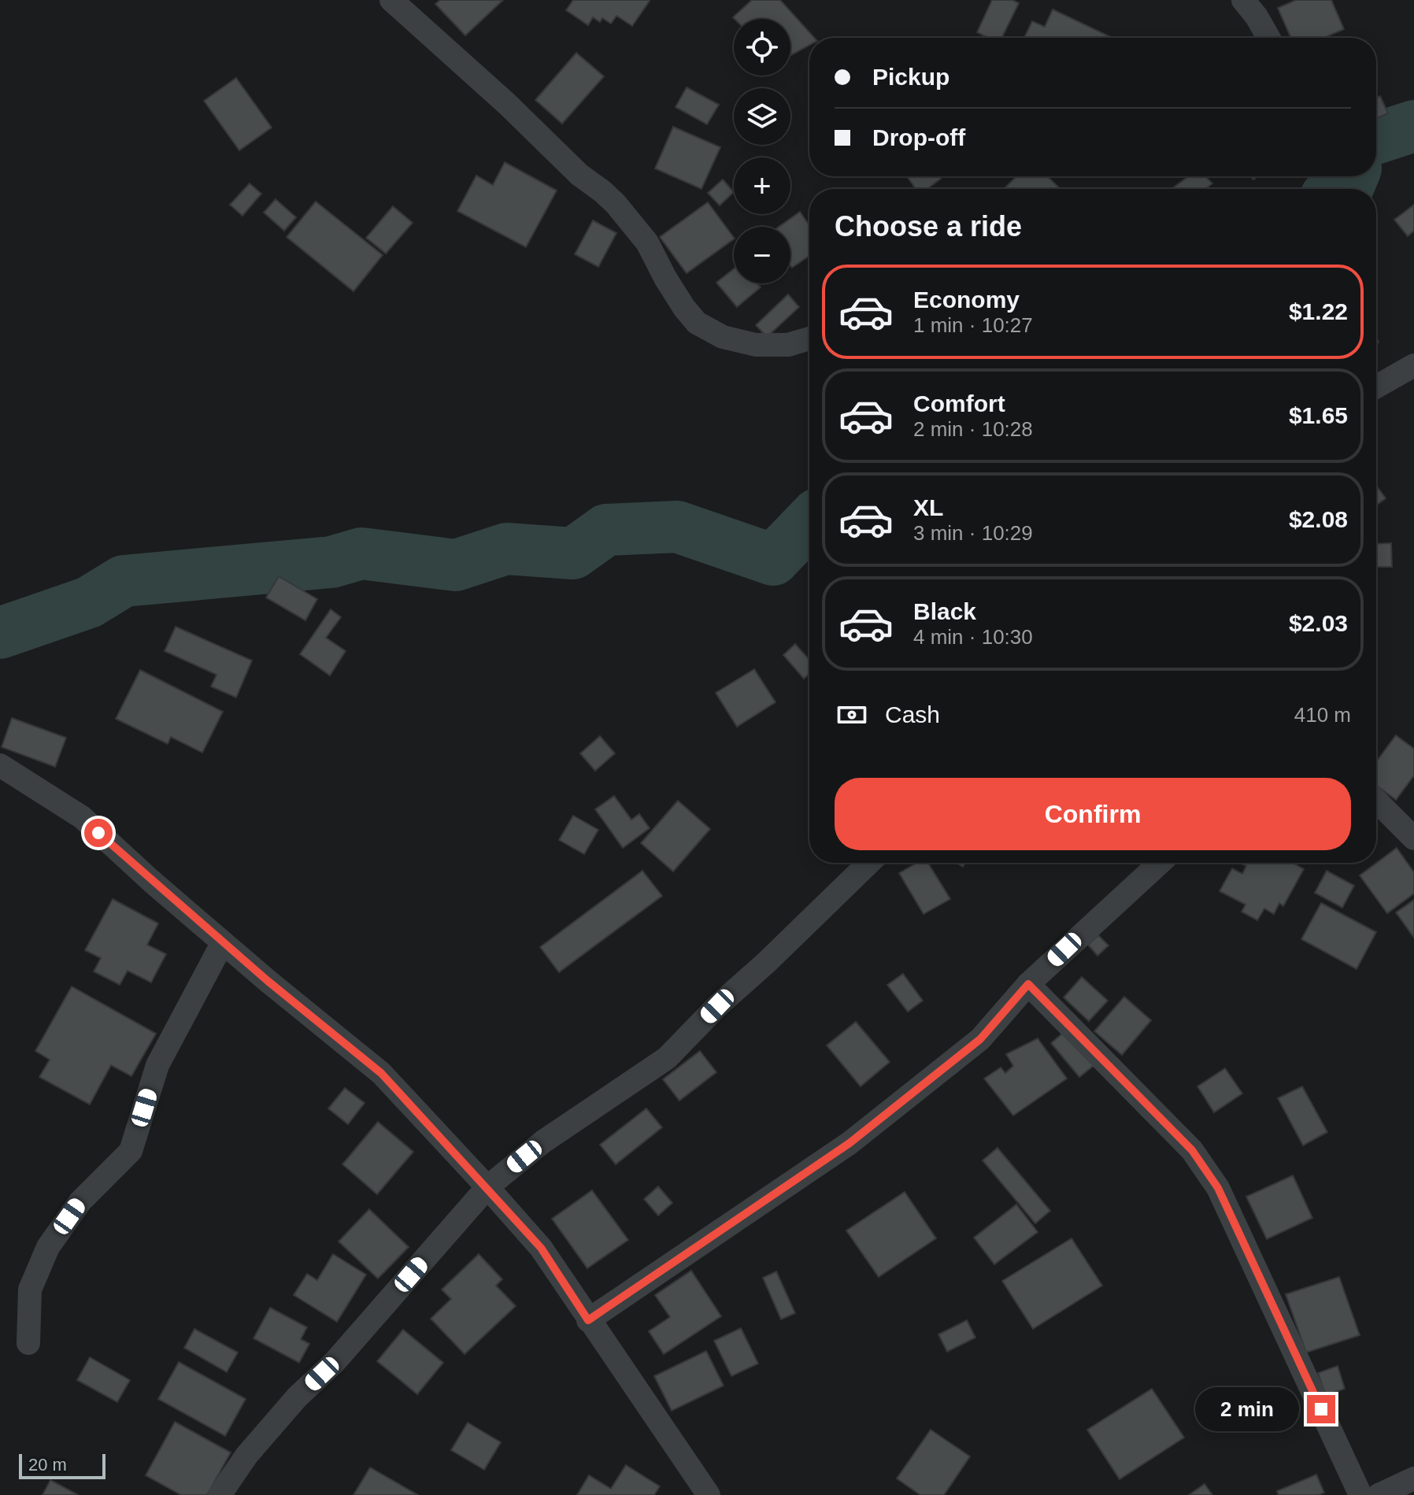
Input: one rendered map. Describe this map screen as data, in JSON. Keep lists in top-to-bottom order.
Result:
{
  "scale_bar": "20 m",
  "page": {
    "map_buttons": ["+", "−"],
    "banner": ["Pickup", "Drop-off"],
    "heading": "Choose a ride",
    "list": [
      {
        "name": "Economy",
        "note": "1 min · 10:27",
        "value": "$1.22"
      },
      {
        "name": "Comfort",
        "note": "2 min · 10:28",
        "value": "$1.65"
      },
      {
        "name": "XL",
        "note": "3 min · 10:29",
        "value": "$2.08"
      },
      {
        "name": "Black",
        "note": "4 min · 10:30",
        "value": "$2.03"
      }
    ],
    "pay": ["Cash", "410 m"],
    "buttons": "Confirm",
    "bubble": "2 min",
    "scale": "20 m"
  }
}
